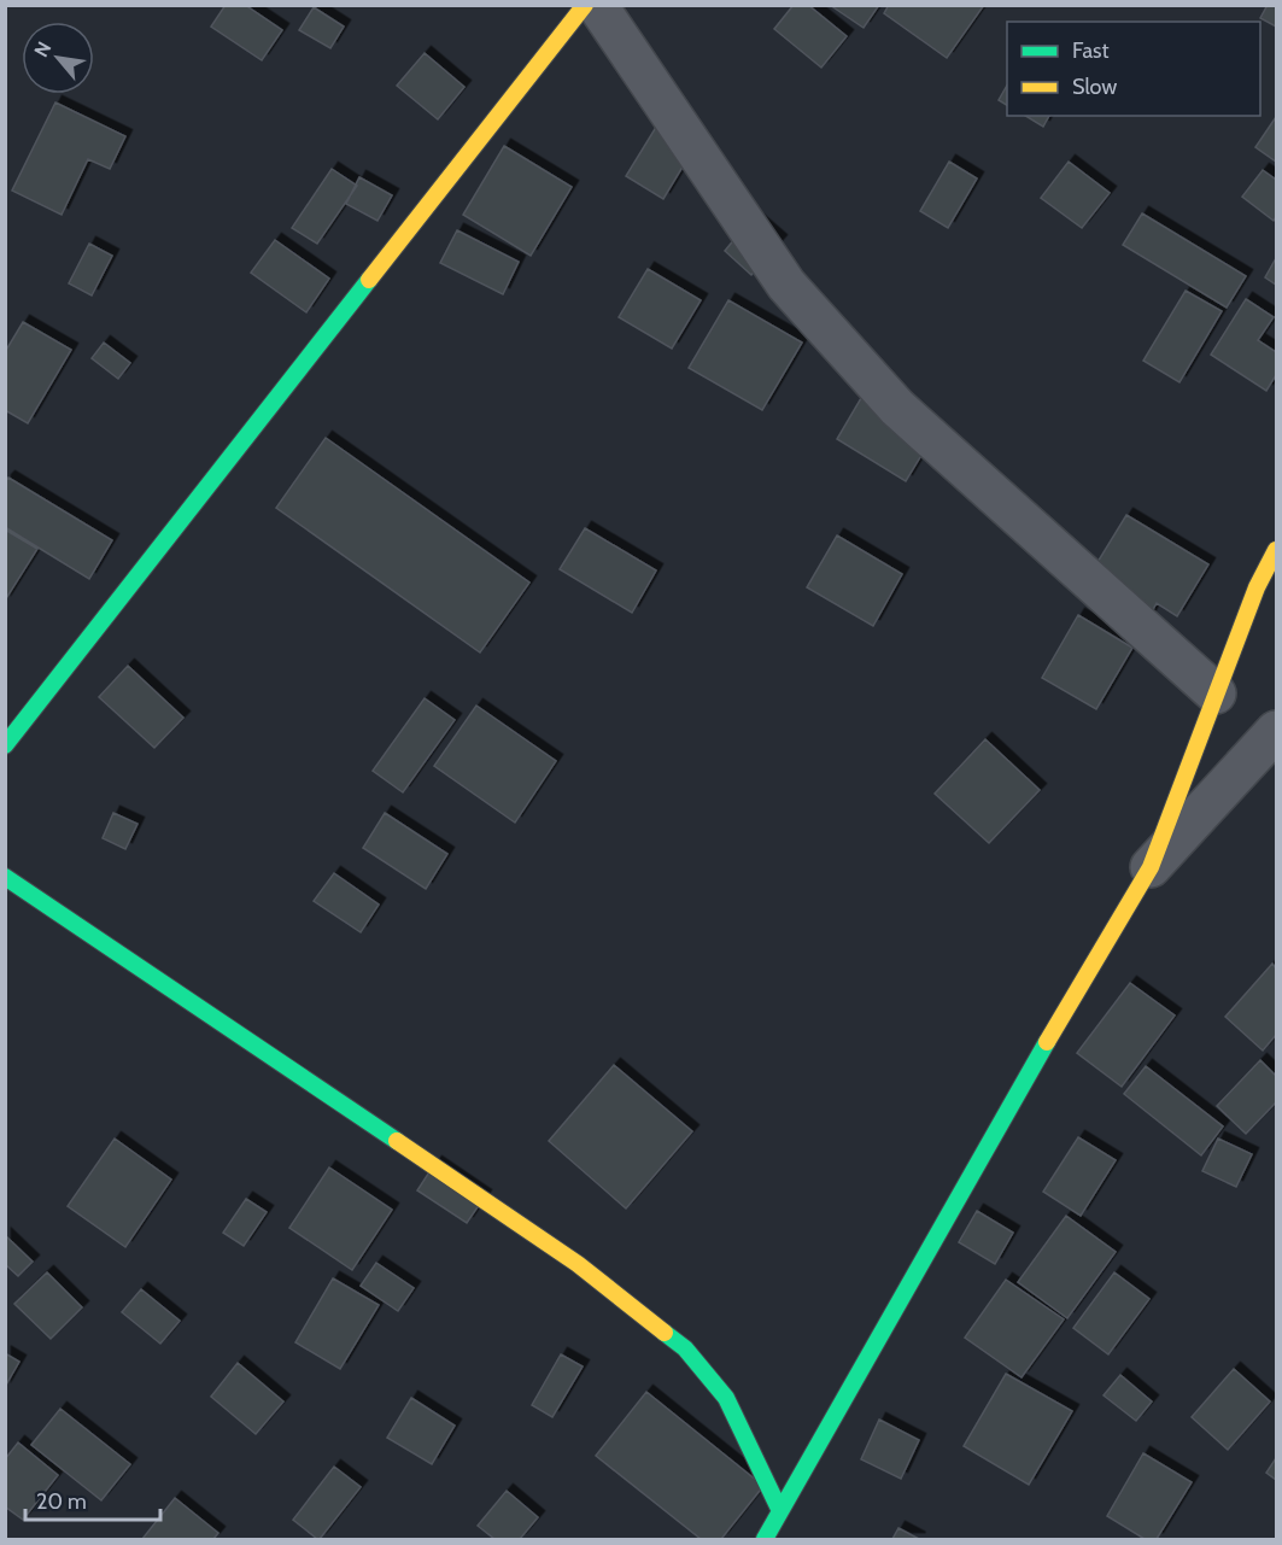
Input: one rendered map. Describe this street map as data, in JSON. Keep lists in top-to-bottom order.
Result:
{
  "legend": ["Fast", "Slow"],
  "scale_bar": "20 m",
  "north": "top left"
}
